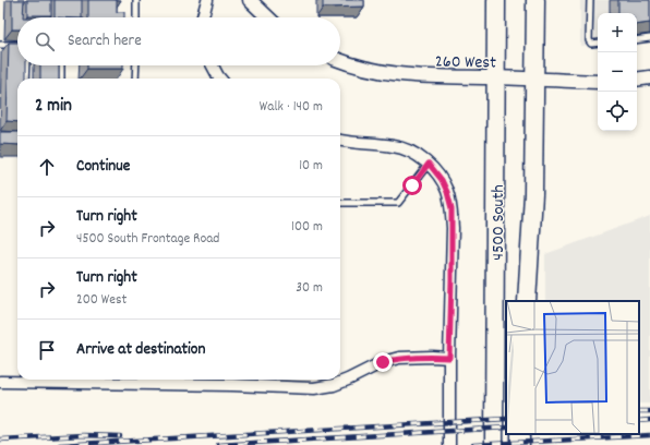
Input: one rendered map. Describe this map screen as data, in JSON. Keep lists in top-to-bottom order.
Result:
{
  "streets": {
    "main road": ["4500 South"],
    "street": ["260 West"]
  },
  "crossings": [
    ["260 West", "4500 South"]
  ],
  "page": {
    "map_buttons": ["+", "−"],
    "search": "Search here",
    "heading": ["2 min", "Walk · 140 m"],
    "list": [
      ["Continue", "10 m"],
      ["Turn right", "4500 South Frontage Road", "100 m"],
      ["Turn right", "200 West", "30 m"],
      "Arrive at destination"
    ]
  }
}
